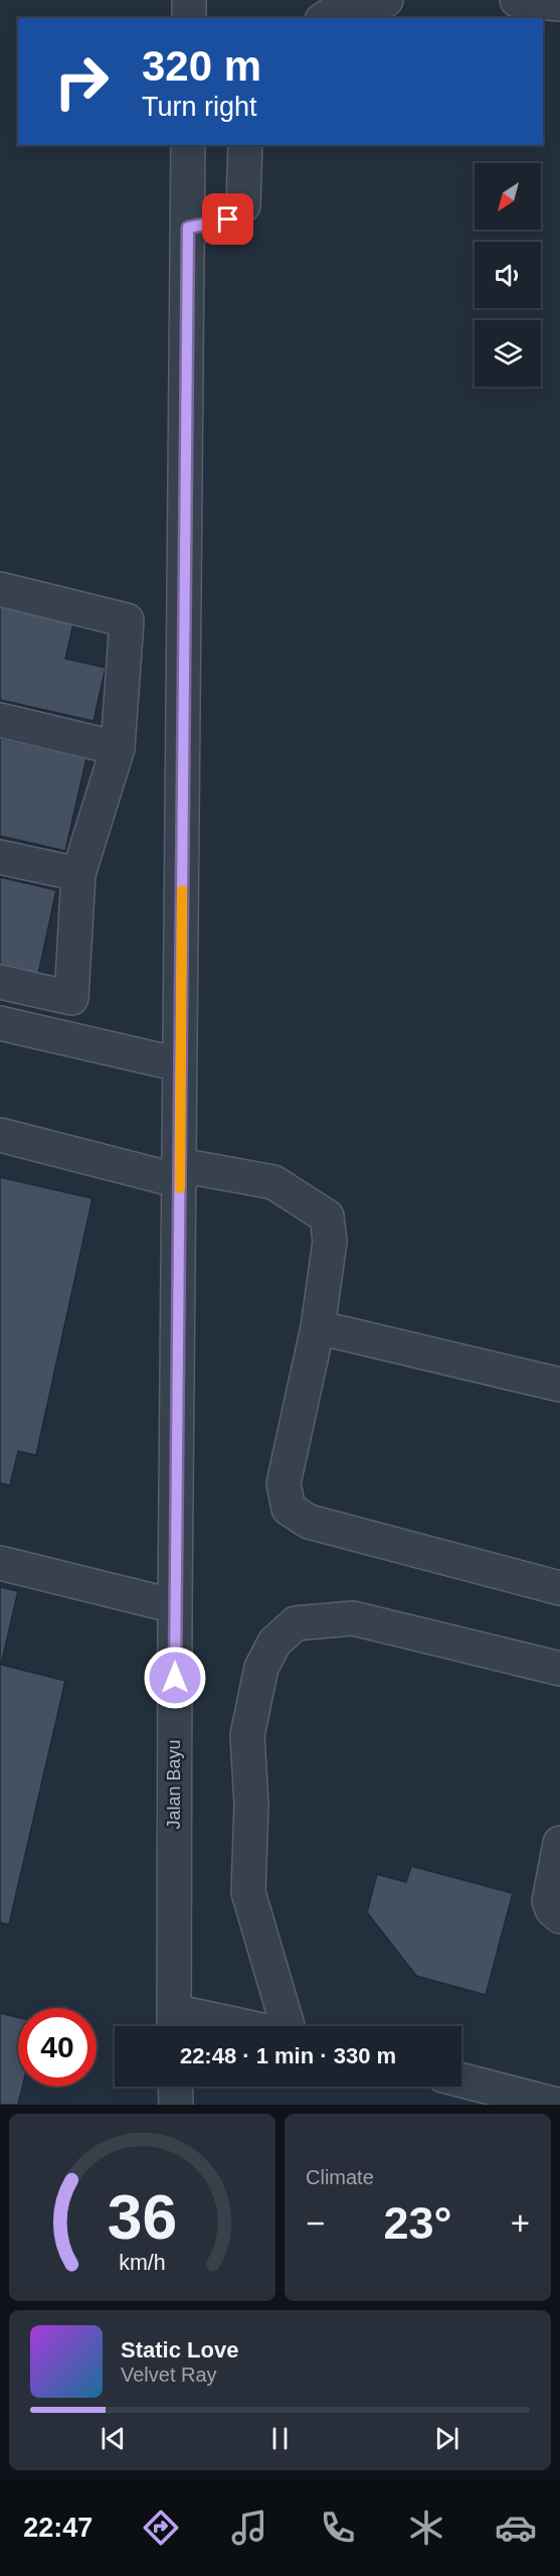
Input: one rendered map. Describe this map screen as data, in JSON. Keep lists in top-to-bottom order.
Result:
{
  "streets": {
    "street": ["Jalan Bayu"]
  },
  "north": "bottom left",
  "page": {
    "turn": ["320 m", "Turn right"],
    "limit": "40",
    "trip": "22:48 · 1 min · 330 m",
    "tile": "Climate",
    "heat": ["−", "23°", "+"],
    "song": ["Static Love", "Velvet Ray"],
    "tabs": "22:47",
    "gauge": ["36", "km/h"]
  }
}
